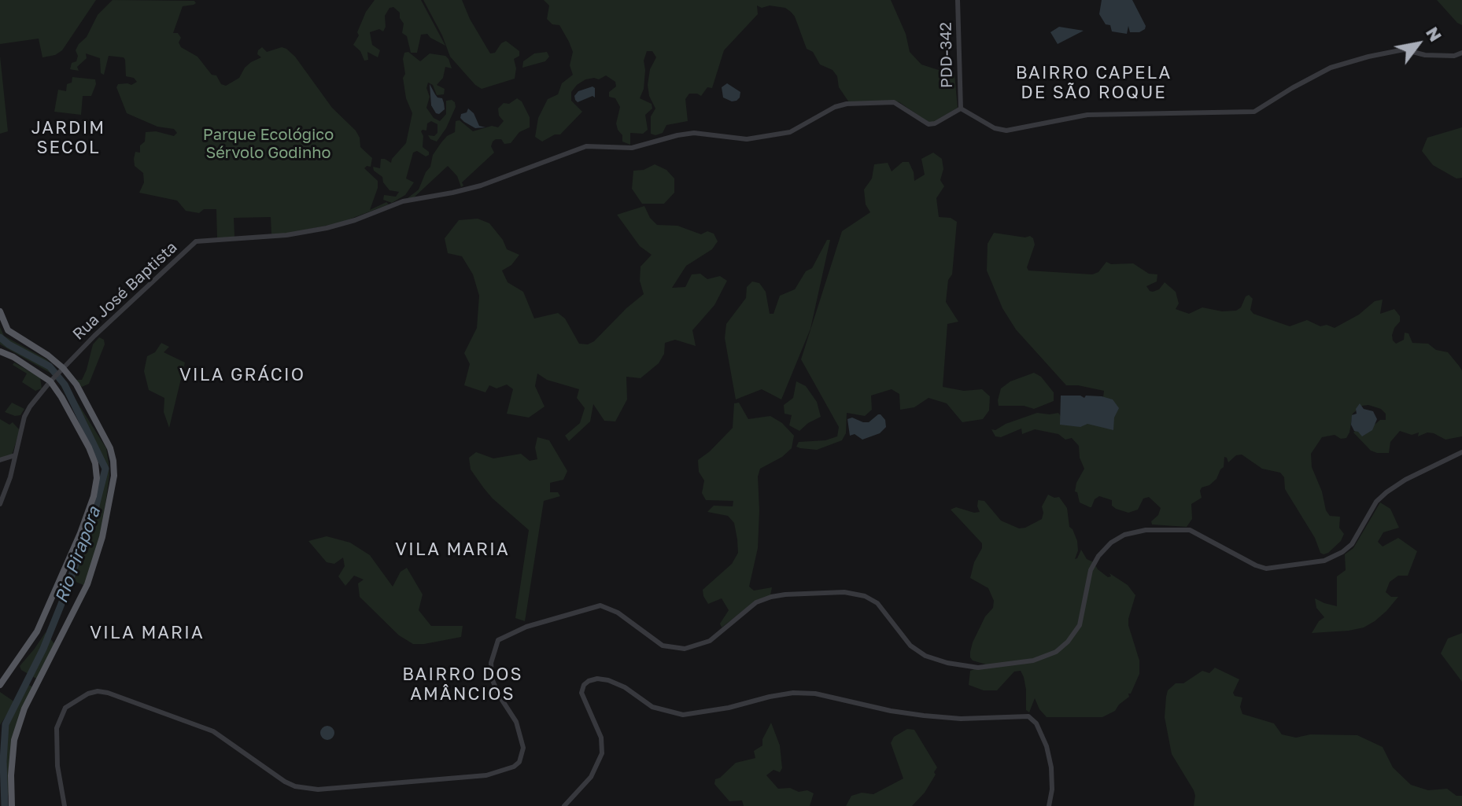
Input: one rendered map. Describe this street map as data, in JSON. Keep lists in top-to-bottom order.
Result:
{
  "streets": {
    "street": ["PDD-342", "Rua José Baptista"]
  },
  "crossings": [
    ["PDD-342", "Rua José Baptista"]
  ],
  "districts": [
    "BAIRRO CAPELA DE SÃO ROQUE",
    "JARDIM SECOL",
    "VILA GRÁCIO",
    "VILA MARIA",
    "VILA MARIA",
    "BAIRRO DOS AMÂNCIOS"
  ],
  "water": ["Rio Pirapora"],
  "parks": ["Parque Ecológico Sérvolo Godinho"],
  "north": "top right"
}
